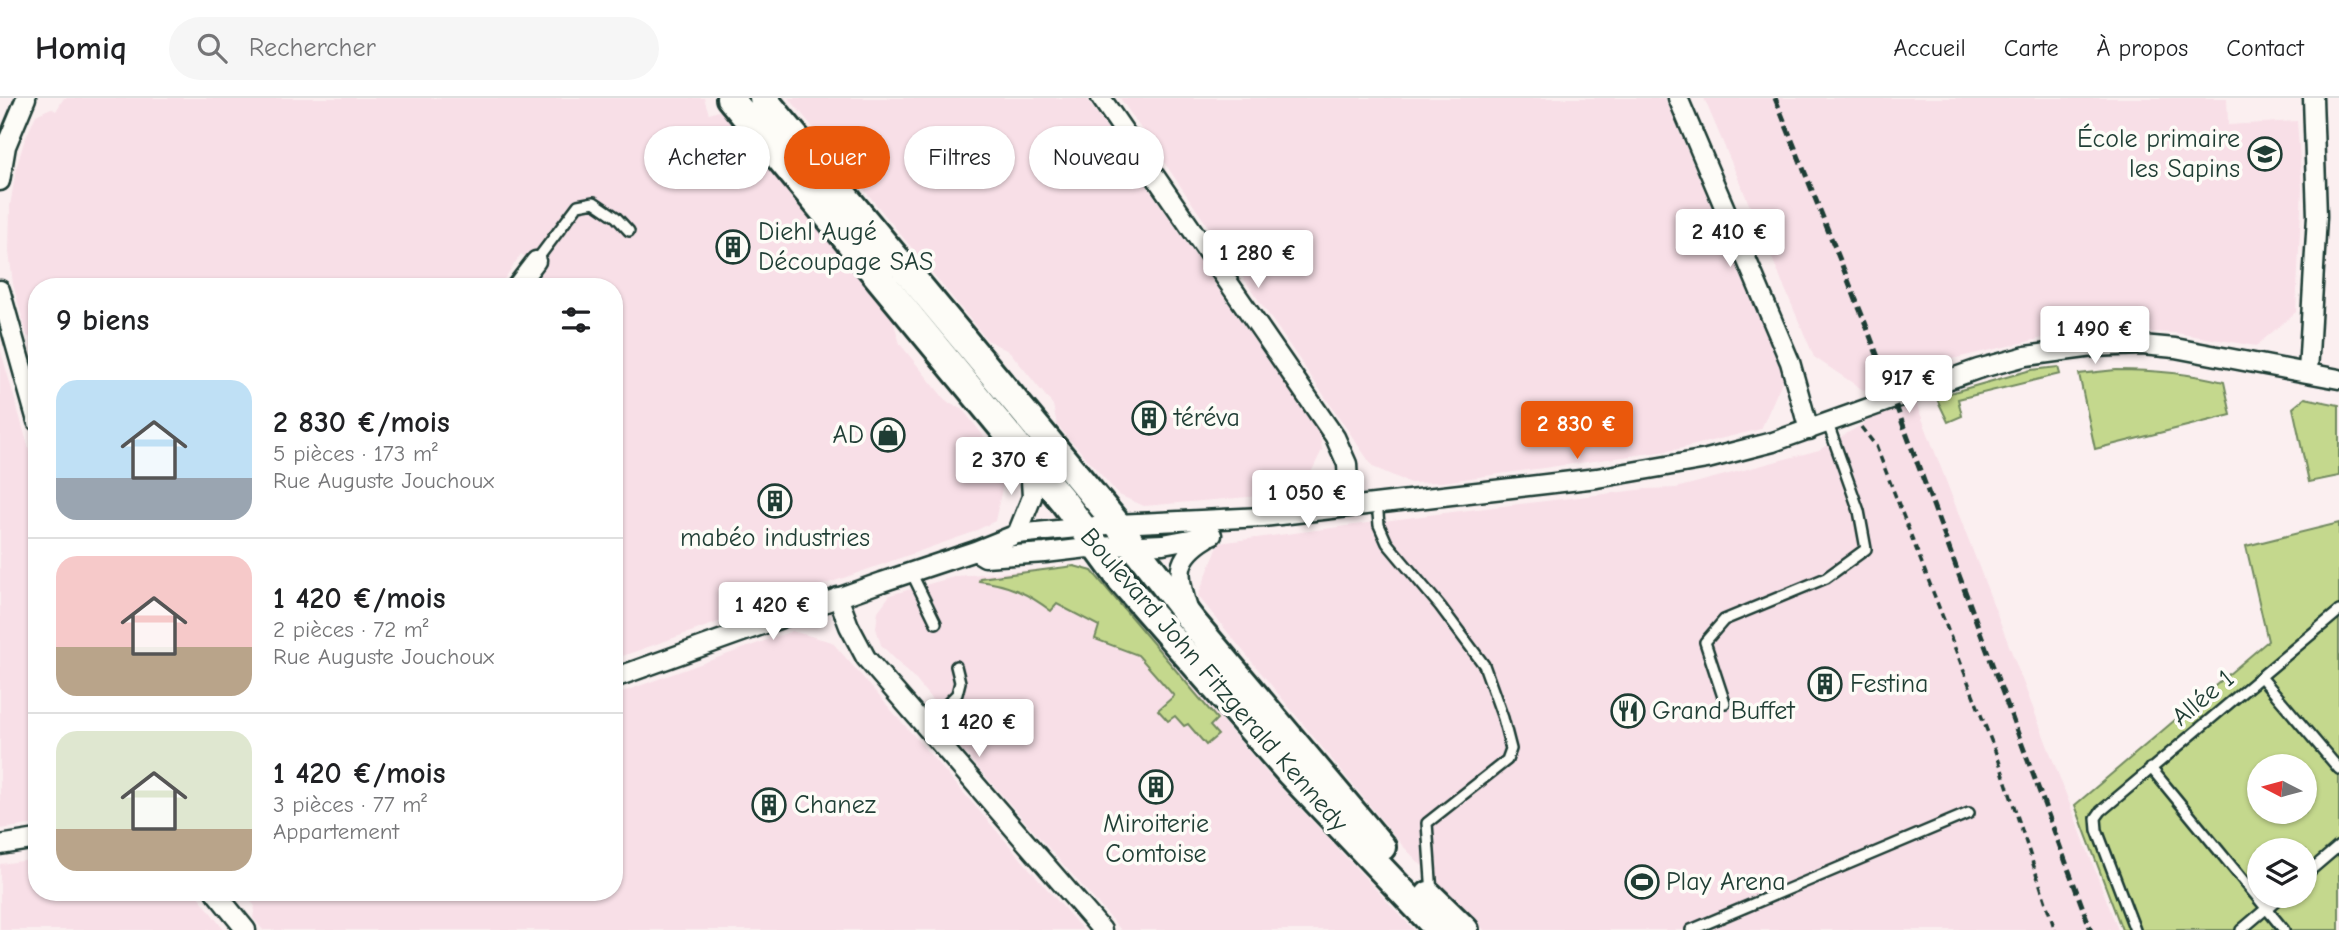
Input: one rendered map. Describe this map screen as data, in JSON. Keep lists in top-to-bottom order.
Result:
{
  "streets": {
    "main road": ["Boulevard John Fitzgerald Kennedy"],
    "lane": ["Allée 1"]
  },
  "places": {
    "school or university": ["École primaire les Sapins"],
    "building": [
      "Diehl Augé Découpage SAS",
      "téréva",
      "mabéo industries",
      "Festina",
      "Miroiterie Comtoise",
      "Chanez"
    ],
    "shop": ["AD"],
    "restaurant": ["Grand Buffet"],
    "sports": ["Play Arena"]
  },
  "north": "left",
  "page": {
    "header": "Homiq",
    "search": "Rechercher",
    "nav": [
      "Accueil",
      "Carte",
      "À propos",
      "Contact"
    ],
    "chip": [
      "Acheter",
      "Louer",
      "Filtres",
      "Nouveau"
    ],
    "price": [
      "2 410 €",
      "1 280 €",
      "1 490 €",
      "917 €",
      "2 830 €",
      "2 370 €",
      "1 050 €",
      "1 420 €",
      "1 420 €"
    ],
    "heading": "9 biens",
    "list": [
      {
        "name": "2 830 €/mois",
        "note": "5 pièces · 173 m² · Rue Auguste Jouchoux"
      },
      {
        "name": "1 420 €/mois",
        "note": "2 pièces · 72 m² · Rue Auguste Jouchoux"
      },
      {
        "name": "1 420 €/mois",
        "note": "3 pièces · 77 m² · Appartement"
      }
    ]
  }
}
